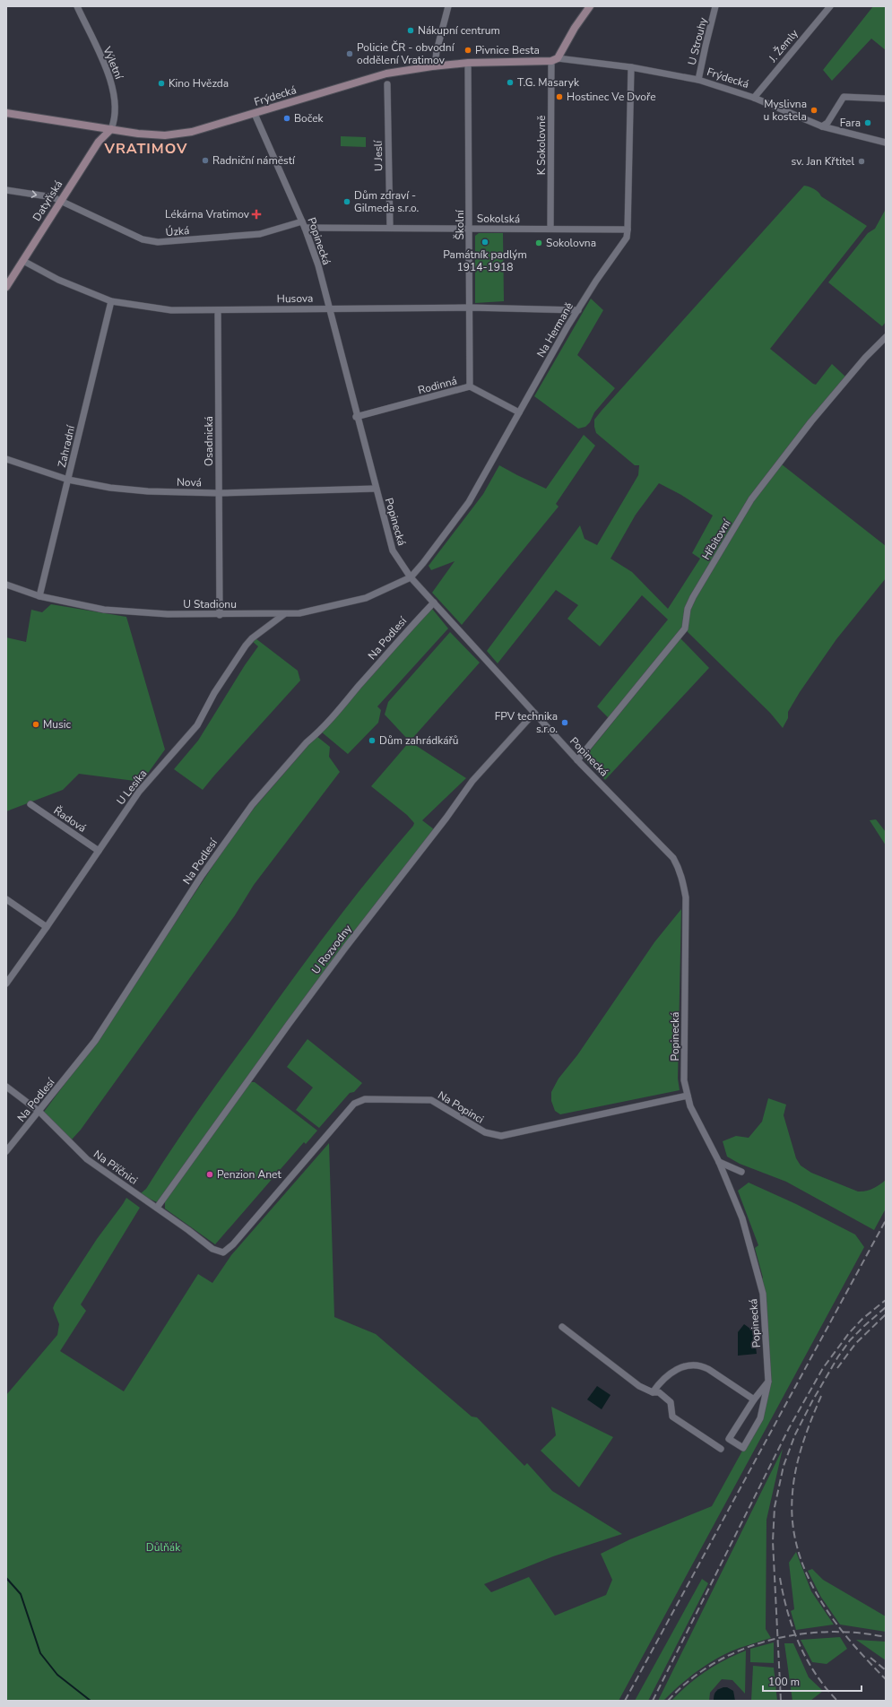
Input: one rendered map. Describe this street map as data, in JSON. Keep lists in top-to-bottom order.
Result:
{
  "streets": {
    "main road": ["Frýdecká", "Datyňská"],
    "street": [
      "U Strouhy",
      "J. Žemly",
      "Výletní",
      "K Sokolovně",
      "U Jeslí",
      "Sokolská",
      "Školní",
      "Úzká",
      "Popinecká",
      "Husova",
      "Na Hermaně",
      "Rodinná",
      "Osadnická",
      "Zahradní",
      "Nová",
      "Hřbitovní",
      "U Stadionu",
      "Na Podlesí",
      "U Lesíka",
      "Řadová",
      "U Rozvodny",
      "Na Popinci",
      "Na Příčnici"
    ]
  },
  "crossings": [
    ["U Strouhy", "Frýdecká"],
    ["J. Žemly", "Frýdecká"],
    ["Výletní", "Frýdecká"],
    ["Výletní", "Datyňská"],
    ["Frýdecká", "K Sokolovně"],
    ["Frýdecká", "Datyňská"],
    ["Frýdecká", "Školní"],
    ["Frýdecká", "Popinecká"],
    ["Frýdecká", "Na Hermaně"],
    ["K Sokolovně", "Sokolská"],
    ["U Jeslí", "Sokolská"],
    ["Datyňská", "Úzká"],
    ["Datyňská", "Husova"],
    ["Sokolská", "Školní"],
    ["Sokolská", "Úzká"],
    ["Sokolská", "Popinecká"],
    ["Sokolská", "Na Hermaně"],
    ["Školní", "Husova"],
    ["Školní", "Rodinná"],
    ["Úzká", "Popinecká"],
    ["Popinecká", "Husova"],
    ["Popinecká", "Na Hermaně"],
    ["Popinecká", "Rodinná"],
    ["Popinecká", "Nová"],
    ["Popinecká", "Hřbitovní"],
    ["Popinecká", "U Stadionu"],
    ["Popinecká", "Na Podlesí"],
    ["Popinecká", "U Rozvodny"],
    ["Popinecká", "Na Popinci"],
    ["Husova", "Na Hermaně"],
    ["Husova", "Osadnická"],
    ["Husova", "Zahradní"],
    ["Na Hermaně", "Rodinná"],
    ["Na Hermaně", "U Stadionu"],
    ["Osadnická", "Nová"],
    ["Osadnická", "U Stadionu"],
    ["Zahradní", "Nová"],
    ["Zahradní", "U Stadionu"],
    ["U Stadionu", "U Lesíka"],
    ["Na Podlesí", "Na Příčnici"],
    ["U Lesíka", "Řadová"],
    ["U Rozvodny", "Na Příčnici"],
    ["Na Popinci", "Na Příčnici"]
  ],
  "districts": ["VRATIMOV"],
  "parks": ["Důlňák"],
  "places": {
    "other": [
      "Nákupní centrum",
      "Pivnice Besta",
      "Policie ČR - obvodní oddělení Vratimov",
      "T.G. Masaryk",
      "Kino Hvězda",
      "Hostinec Ve Dvoře",
      "Myslivna u kostela",
      "Boček",
      "Fara",
      "Radniční náměstí",
      "sv. Jan Křtitel",
      "Dům zdraví - Gilmeda s.r.o.",
      "Památník padlým 1914-1918",
      "Sokolovna",
      "FPV technika s.r.o.",
      "Music",
      "Dům zahrádkářů",
      "Penzion Anet"
    ],
    "health": ["Lékárna Vratimov"]
  },
  "scale_bar": "100 m"
}
